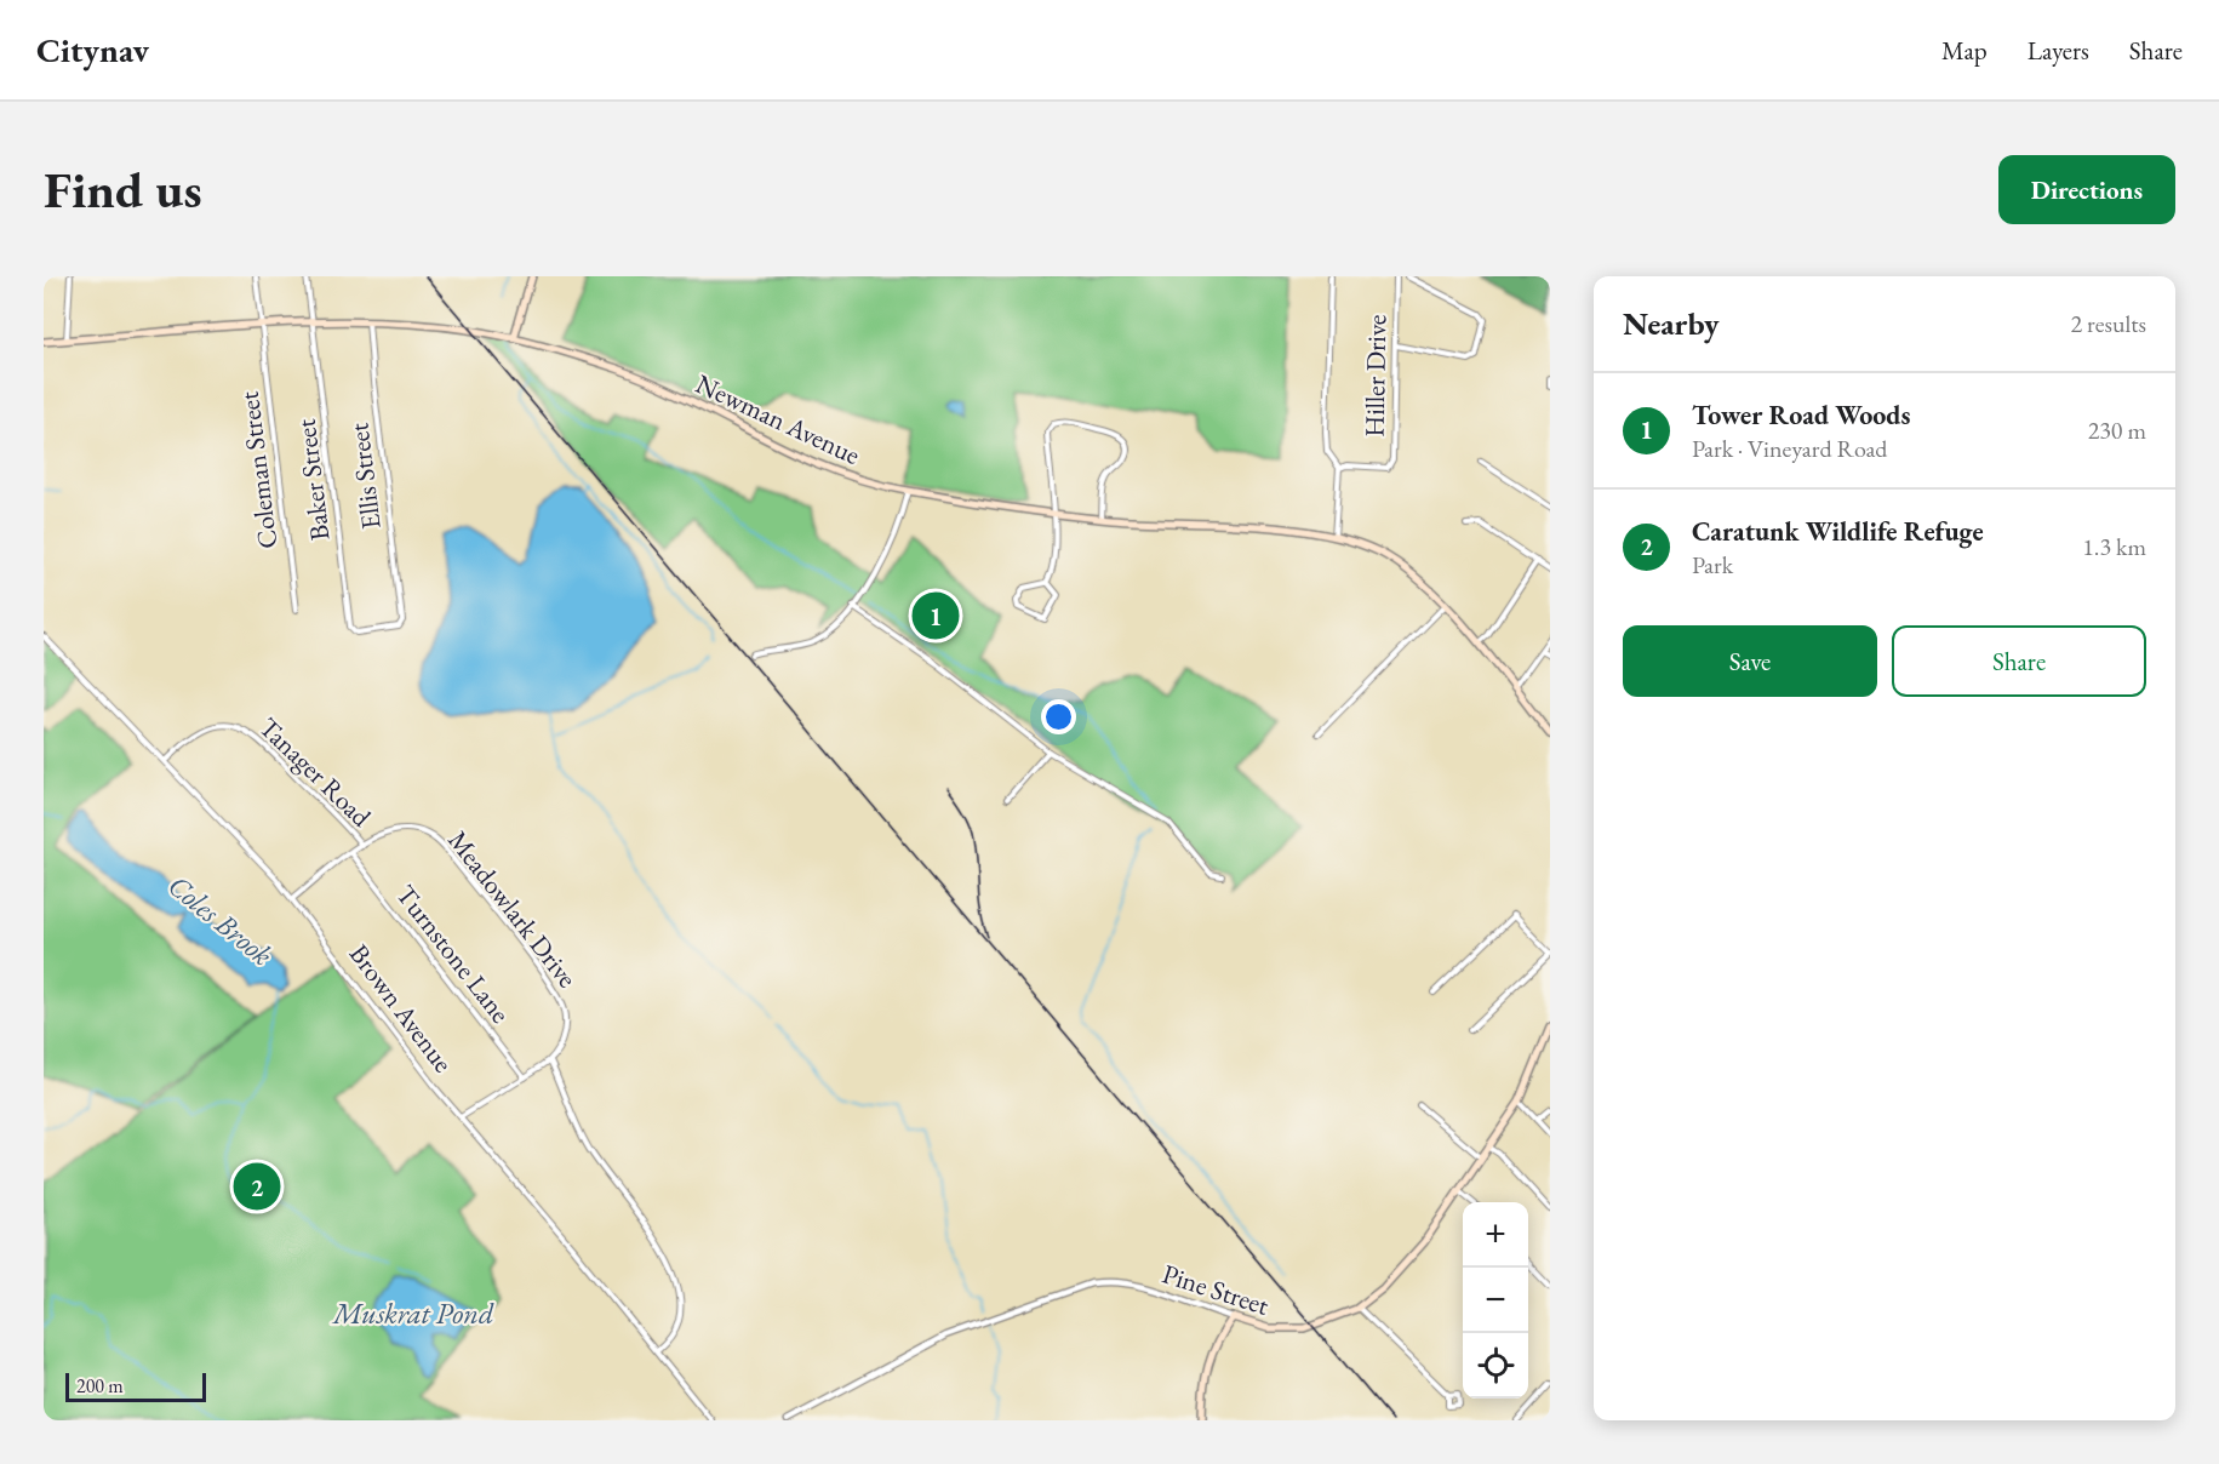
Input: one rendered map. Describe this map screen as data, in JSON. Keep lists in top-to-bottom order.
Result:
{
  "streets": {
    "main road": ["Newman Avenue", "Pine Street"],
    "street": [
      "Hiller Drive",
      "Coleman Street",
      "Ellis Street",
      "Baker Street",
      "Tanager Road",
      "Meadowlark Drive",
      "Turnstone Lane",
      "Brown Avenue"
    ]
  },
  "crossings": [
    ["Newman Avenue", "Coleman Street"],
    ["Newman Avenue", "Ellis Street"],
    ["Newman Avenue", "Baker Street"],
    ["Ellis Street", "Baker Street"],
    ["Tanager Road", "Meadowlark Drive"],
    ["Tanager Road", "Brown Avenue"],
    ["Meadowlark Drive", "Turnstone Lane"],
    ["Meadowlark Drive", "Brown Avenue"]
  ],
  "water": ["Coles Brook", "Muskrat Pond"],
  "scale_bar": "200 m",
  "page": {
    "header": "Citynav",
    "nav": ["Map", "Layers", "Share"],
    "buttons": [
      "Directions",
      ["Save", "Share"]
    ],
    "title": "Find us",
    "heading": ["Nearby", "2 results"],
    "list": [
      {
        "mark": "1",
        "name": "Tower Road Woods",
        "note": "Park · Vineyard Road",
        "value": "230 m"
      },
      {
        "mark": "2",
        "name": "Caratunk Wildlife Refuge",
        "note": "Park",
        "value": "1.3 km"
      }
    ],
    "pins": ["1", "2"],
    "map_buttons": ["+", "−"],
    "scale": "200 m"
  }
}
